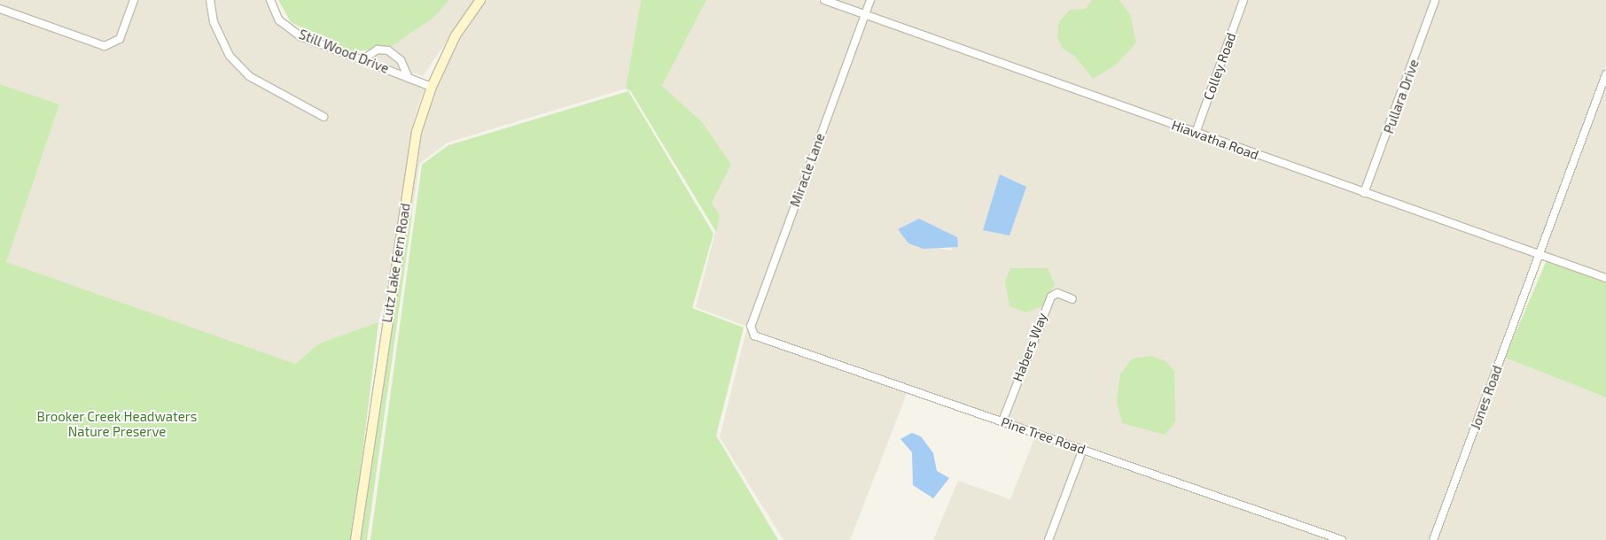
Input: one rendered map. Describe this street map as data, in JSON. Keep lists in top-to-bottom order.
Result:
{
  "streets": {
    "main road": ["Lutz Lake Fern Road"],
    "street": [
      "Still Wood Drive",
      "Colley Road",
      "Pullara Drive",
      "Hiawatha Road",
      "Miracle Lane",
      "Habers Way",
      "Jones Road",
      "Pine Tree Road"
    ]
  },
  "crossings": [
    ["Still Wood Drive", "Lutz Lake Fern Road"],
    ["Colley Road", "Hiawatha Road"],
    ["Pullara Drive", "Hiawatha Road"],
    ["Hiawatha Road", "Miracle Lane"],
    ["Hiawatha Road", "Jones Road"],
    ["Miracle Lane", "Pine Tree Road"],
    ["Habers Way", "Pine Tree Road"]
  ],
  "parks": ["Brooker Creek Headwaters Nature Preserve"]
}
